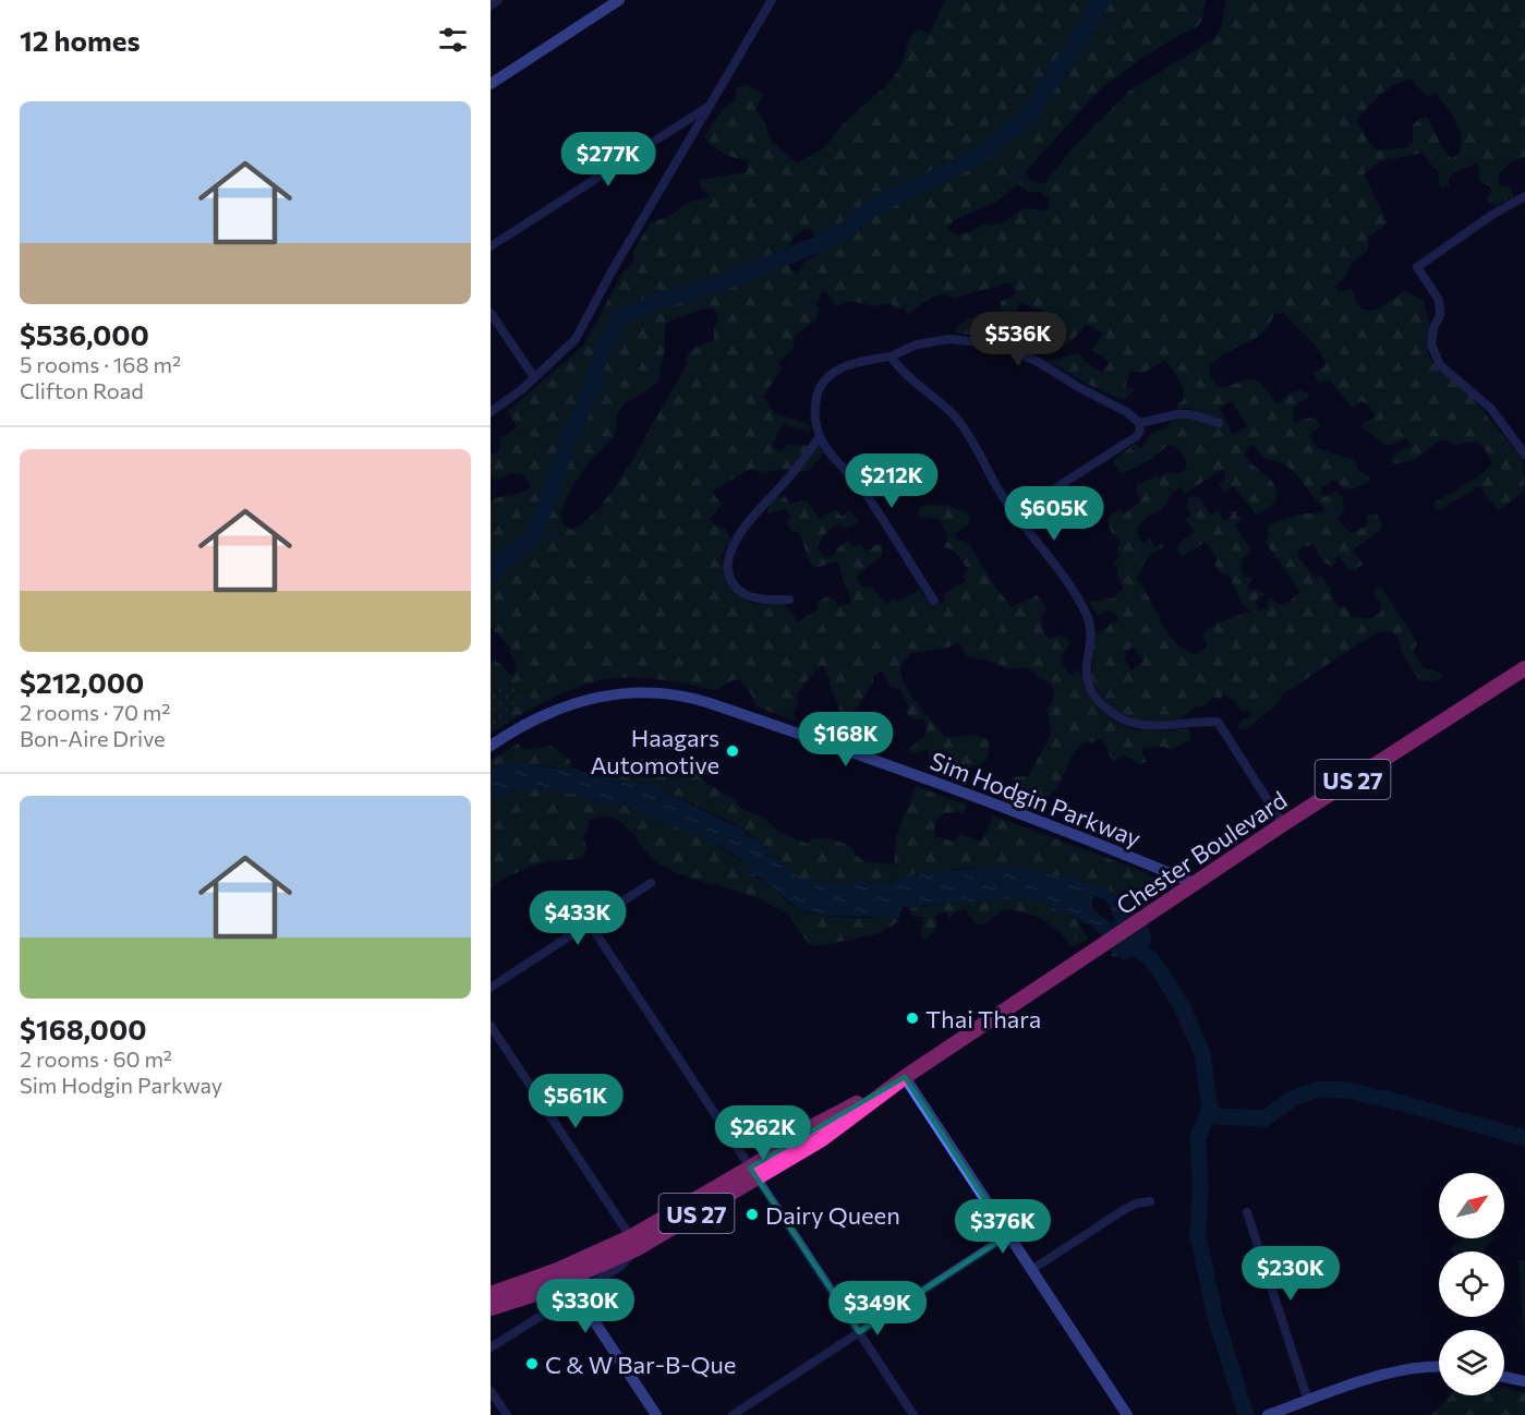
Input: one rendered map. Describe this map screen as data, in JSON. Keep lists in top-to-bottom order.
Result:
{
  "streets": {
    "highway": ["US 27", "Chester Boulevard"],
    "street": ["Sim Hodgin Parkway"]
  },
  "crossings": [
    ["Sim Hodgin Parkway", "Chester Boulevard"]
  ],
  "places": [
    "Haagars Automotive",
    "Thai Thara",
    "Dairy Queen",
    "C & W Bar-B-Que"
  ],
  "north": "top right",
  "page": {
    "heading": "12 homes",
    "list": [
      {
        "name": "$536,000",
        "note": "5 rooms · 168 m² · Clifton Road"
      },
      {
        "name": "$212,000",
        "note": "2 rooms · 70 m² · Bon-Aire Drive"
      },
      {
        "name": "$168,000",
        "note": "2 rooms · 60 m² · Sim Hodgin Parkway"
      }
    ],
    "price": [
      "$277K",
      "$536K",
      "$212K",
      "$605K",
      "$168K",
      "$433K",
      "$561K",
      "$262K",
      "$376K",
      "$230K",
      "$330K",
      "$349K"
    ]
  }
}
